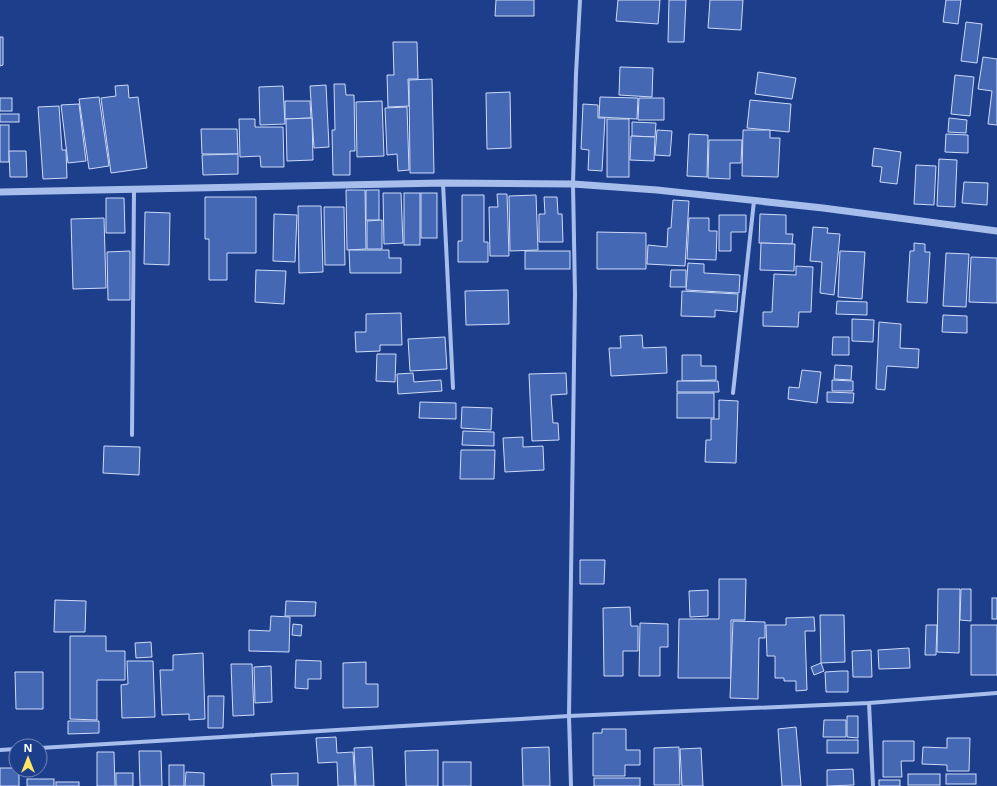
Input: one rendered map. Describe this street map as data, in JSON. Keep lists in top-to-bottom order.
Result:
{
  "north": "top"
}
